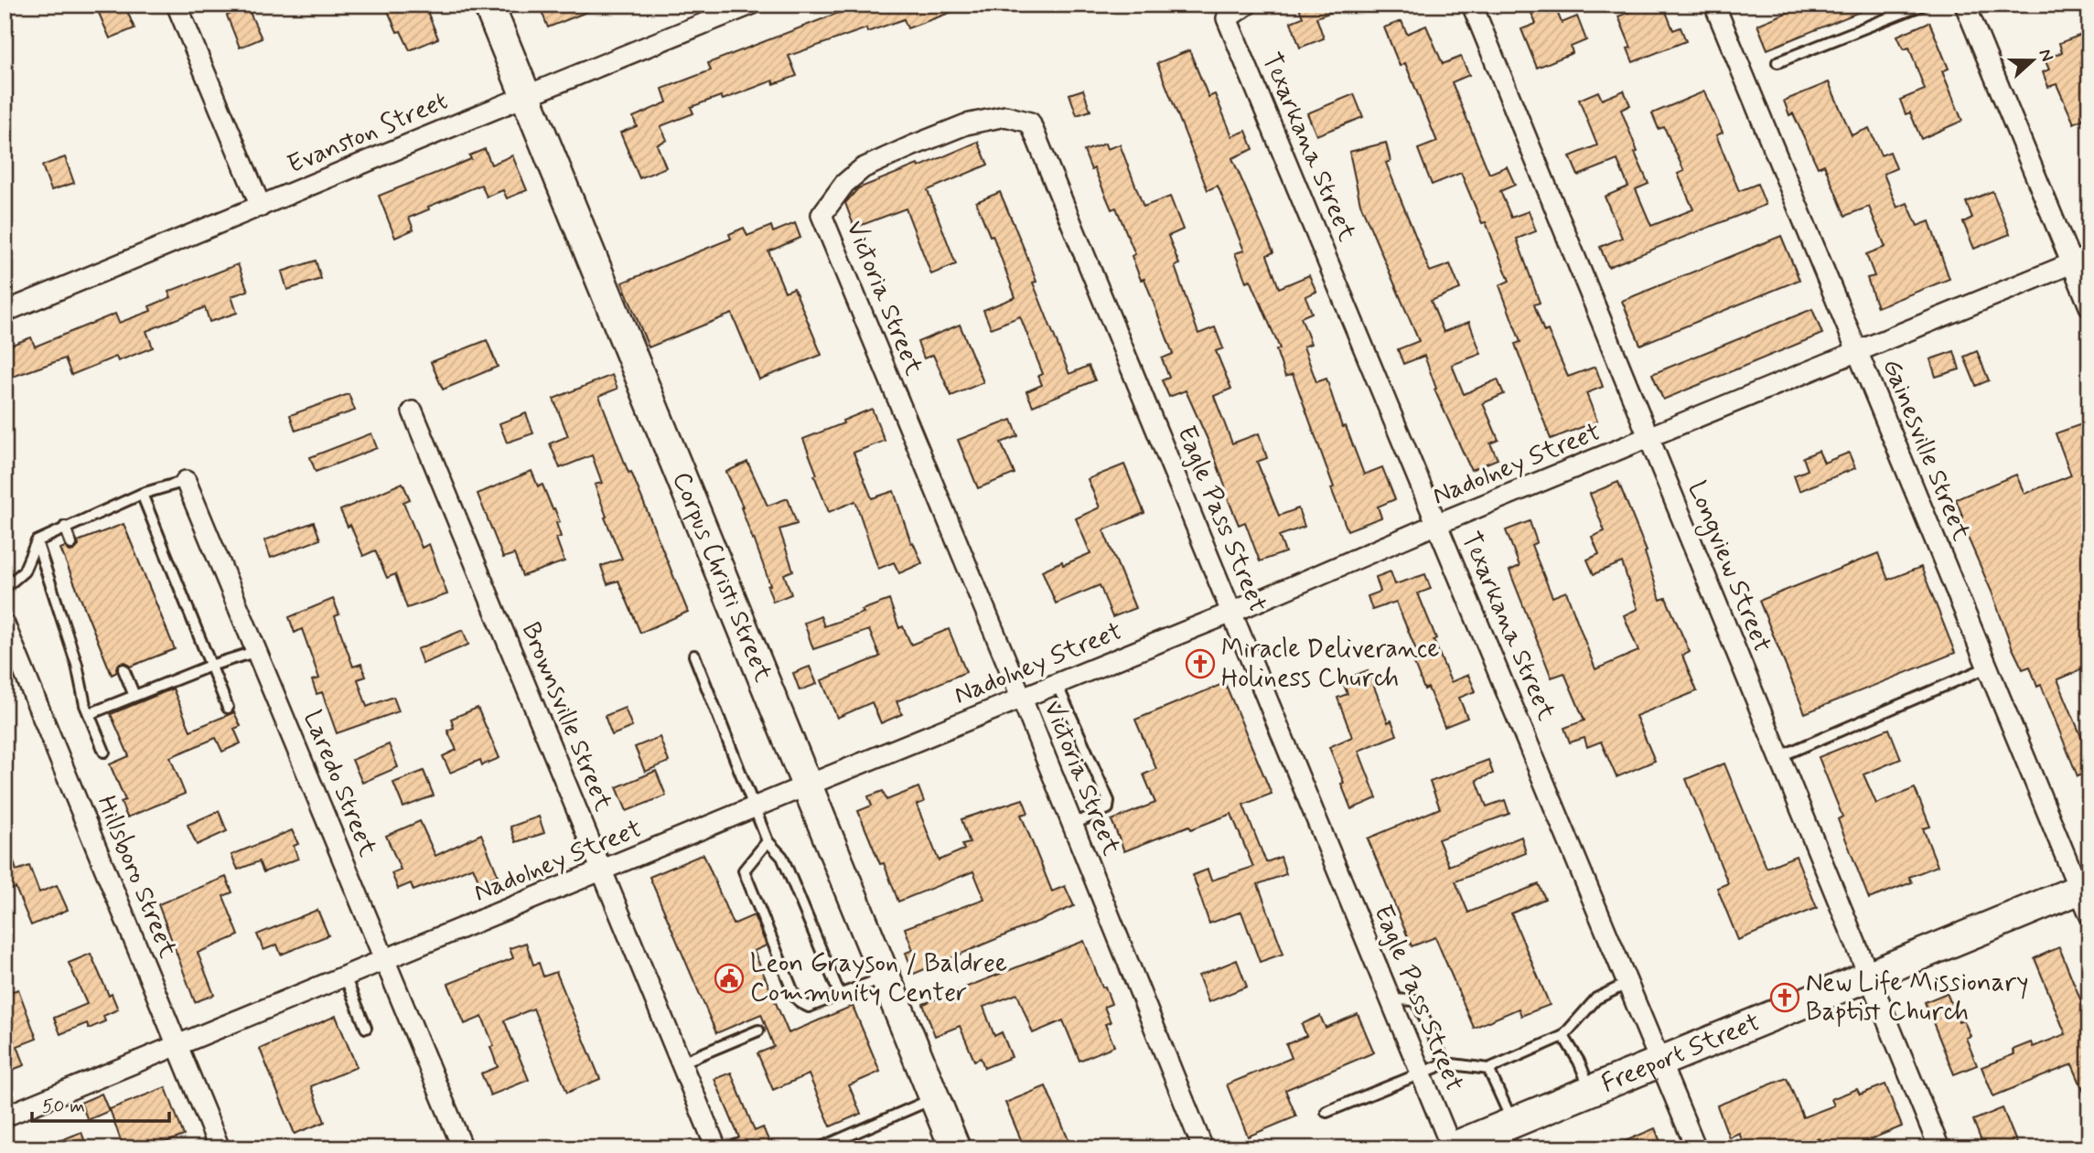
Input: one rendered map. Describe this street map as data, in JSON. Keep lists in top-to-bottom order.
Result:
{
  "streets": {
    "street": [
      "Evanston Street",
      "Texarkana Street",
      "Victoria Street",
      "Gainesville Street",
      "Nadolney Street",
      "Eagle Pass Street",
      "Longview Street",
      "Corpus Christi Street",
      "Brownsville Street",
      "Laredo Street",
      "Hillsboro Street",
      "Freeport Street"
    ]
  },
  "crossings": [
    ["Evanston Street", "Corpus Christi Street"],
    ["Texarkana Street", "Nadolney Street"],
    ["Texarkana Street", "Freeport Street"],
    ["Victoria Street", "Nadolney Street"],
    ["Victoria Street", "Eagle Pass Street"],
    ["Gainesville Street", "Nadolney Street"],
    ["Gainesville Street", "Freeport Street"],
    ["Nadolney Street", "Eagle Pass Street"],
    ["Nadolney Street", "Longview Street"],
    ["Nadolney Street", "Corpus Christi Street"],
    ["Nadolney Street", "Brownsville Street"],
    ["Nadolney Street", "Laredo Street"],
    ["Nadolney Street", "Hillsboro Street"],
    ["Eagle Pass Street", "Freeport Street"],
    ["Longview Street", "Freeport Street"]
  ],
  "places": {
    "church": ["Miracle Deliverance Holiness Church", "New Life Missionary Baptist Church"],
    "public building": ["Leon Grayson / Baldree Community Center"]
  },
  "scale_bar": "50 m",
  "north": "right"
}
